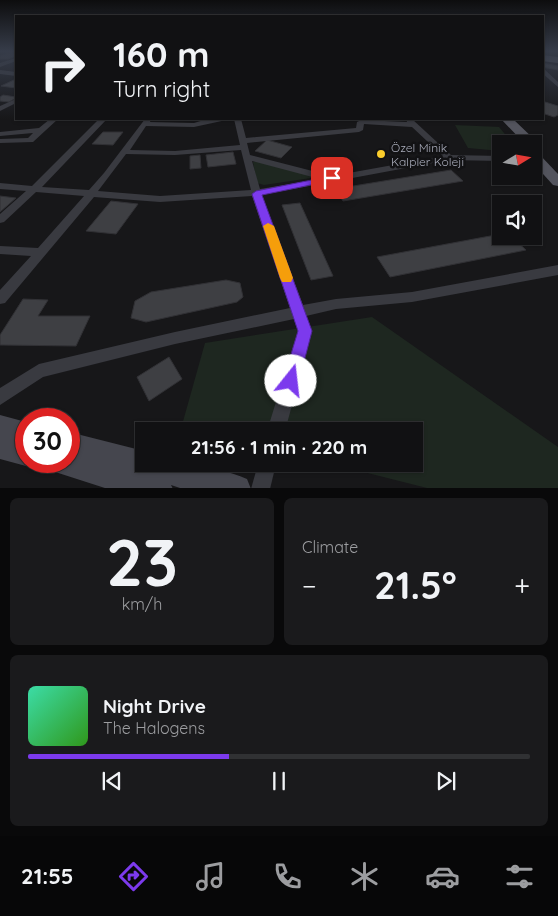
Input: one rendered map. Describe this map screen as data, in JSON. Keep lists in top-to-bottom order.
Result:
{
  "places": ["Özel Minik Kalpler Koleji"],
  "north": "right",
  "page": {
    "turn": ["160 m", "Turn right"],
    "limit": "30",
    "trip": "21:56 · 1 min · 220 m",
    "tile": [
      ["23", "km/h"],
      "Climate"
    ],
    "heat": ["−", "21.5°", "+"],
    "song": ["Night Drive", "The Halogens"],
    "tabs": "21:55"
  }
}
